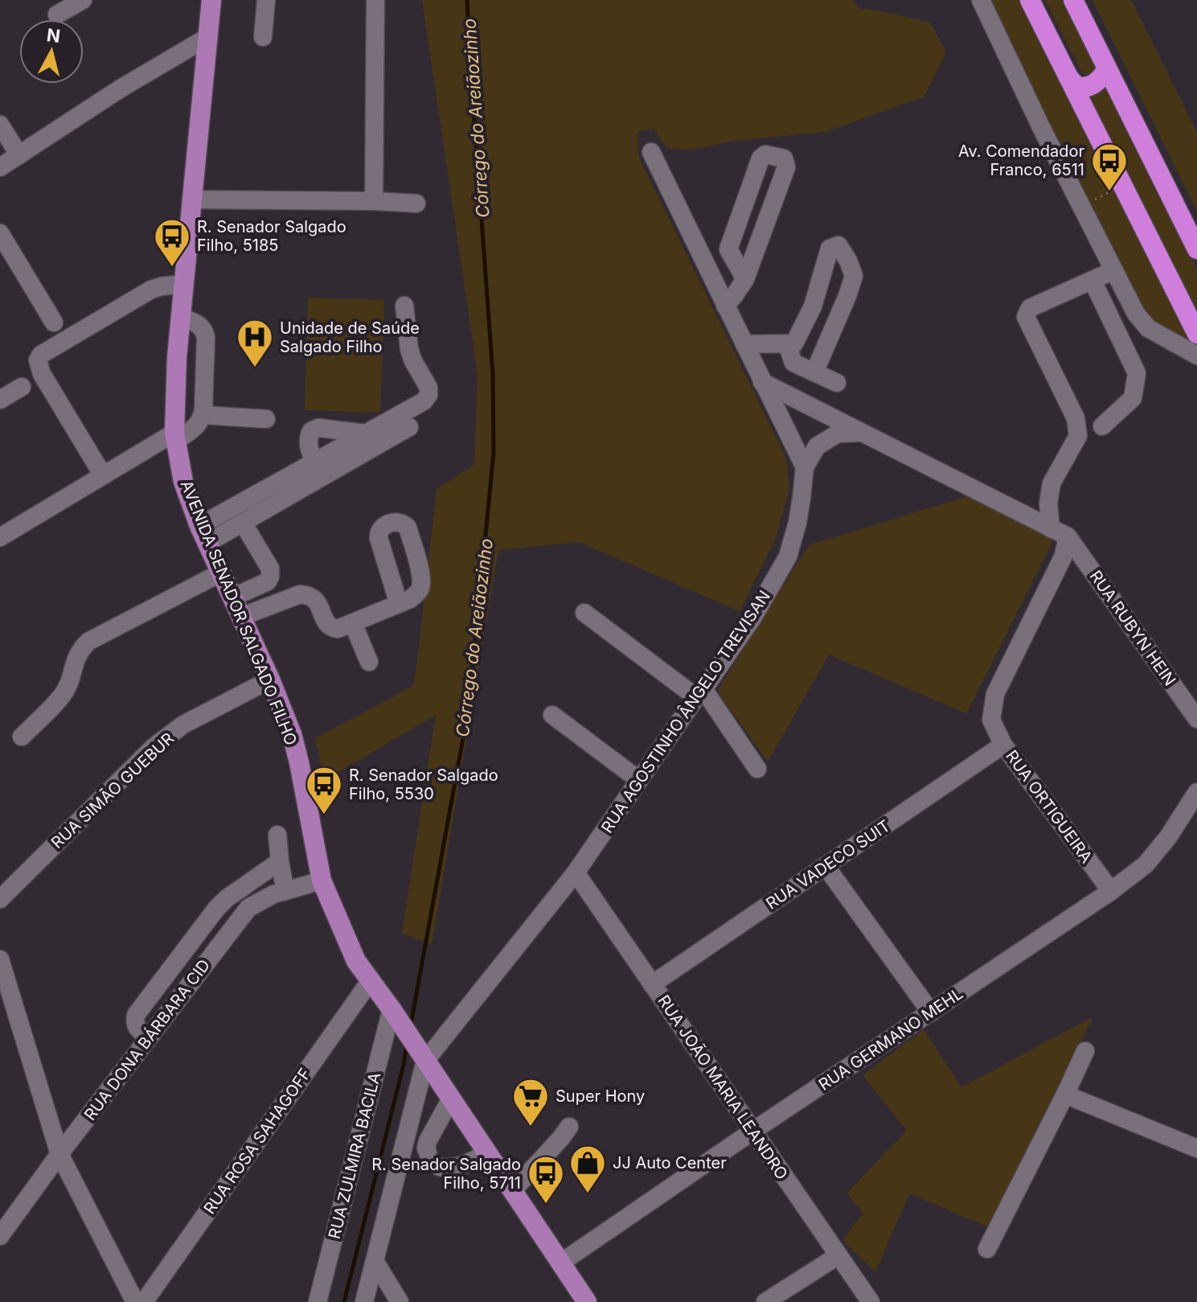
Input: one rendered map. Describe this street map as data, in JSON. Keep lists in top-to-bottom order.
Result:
{
  "streets": {
    "main road": ["AVENIDA SENADOR SALGADO FILHO"],
    "street": [
      "RUA RUBYN HEIN",
      "RUA AGOSTINHO ÂNGELO TREVISAN",
      "RUA SIMÃO GUEBUR",
      "RUA ORTIGUEIRA",
      "RUA VADECO SUIT",
      "RUA GERMANO MEHL",
      "RUA DONA BÁRBARA CID",
      "RUA JOÃO MARIA LEANDRO",
      "RUA ROSA SAHAGOFF",
      "RUA ZULMIRA BACILA"
    ]
  },
  "crossings": [
    ["AVENIDA SENADOR SALGADO FILHO", "RUA AGOSTINHO ÂNGELO TREVISAN"],
    ["AVENIDA SENADOR SALGADO FILHO", "RUA SIMÃO GUEBUR"],
    ["AVENIDA SENADOR SALGADO FILHO", "RUA GERMANO MEHL"],
    ["AVENIDA SENADOR SALGADO FILHO", "RUA DONA BÁRBARA CID"],
    ["AVENIDA SENADOR SALGADO FILHO", "RUA ROSA SAHAGOFF"],
    ["AVENIDA SENADOR SALGADO FILHO", "RUA ZULMIRA BACILA"],
    ["RUA RUBYN HEIN", "RUA ORTIGUEIRA"],
    ["RUA AGOSTINHO ÂNGELO TREVISAN", "RUA JOÃO MARIA LEANDRO"],
    ["RUA ORTIGUEIRA", "RUA VADECO SUIT"],
    ["RUA ORTIGUEIRA", "RUA GERMANO MEHL"],
    ["RUA VADECO SUIT", "RUA JOÃO MARIA LEANDRO"],
    ["RUA GERMANO MEHL", "RUA JOÃO MARIA LEANDRO"]
  ],
  "water": ["Córrego do Areiãozinho"],
  "places": {
    "bus stop": [
      "Av. Comendador Franco, 6511",
      "R. Senador Salgado Filho, 5185",
      "R. Senador Salgado Filho, 5530",
      "R. Senador Salgado Filho, 5711"
    ],
    "hospital": ["Unidade de Saúde Salgado Filho"],
    "supermarket": ["Super Hony"],
    "shop": ["JJ Auto Center"]
  },
  "north": "top"
}
